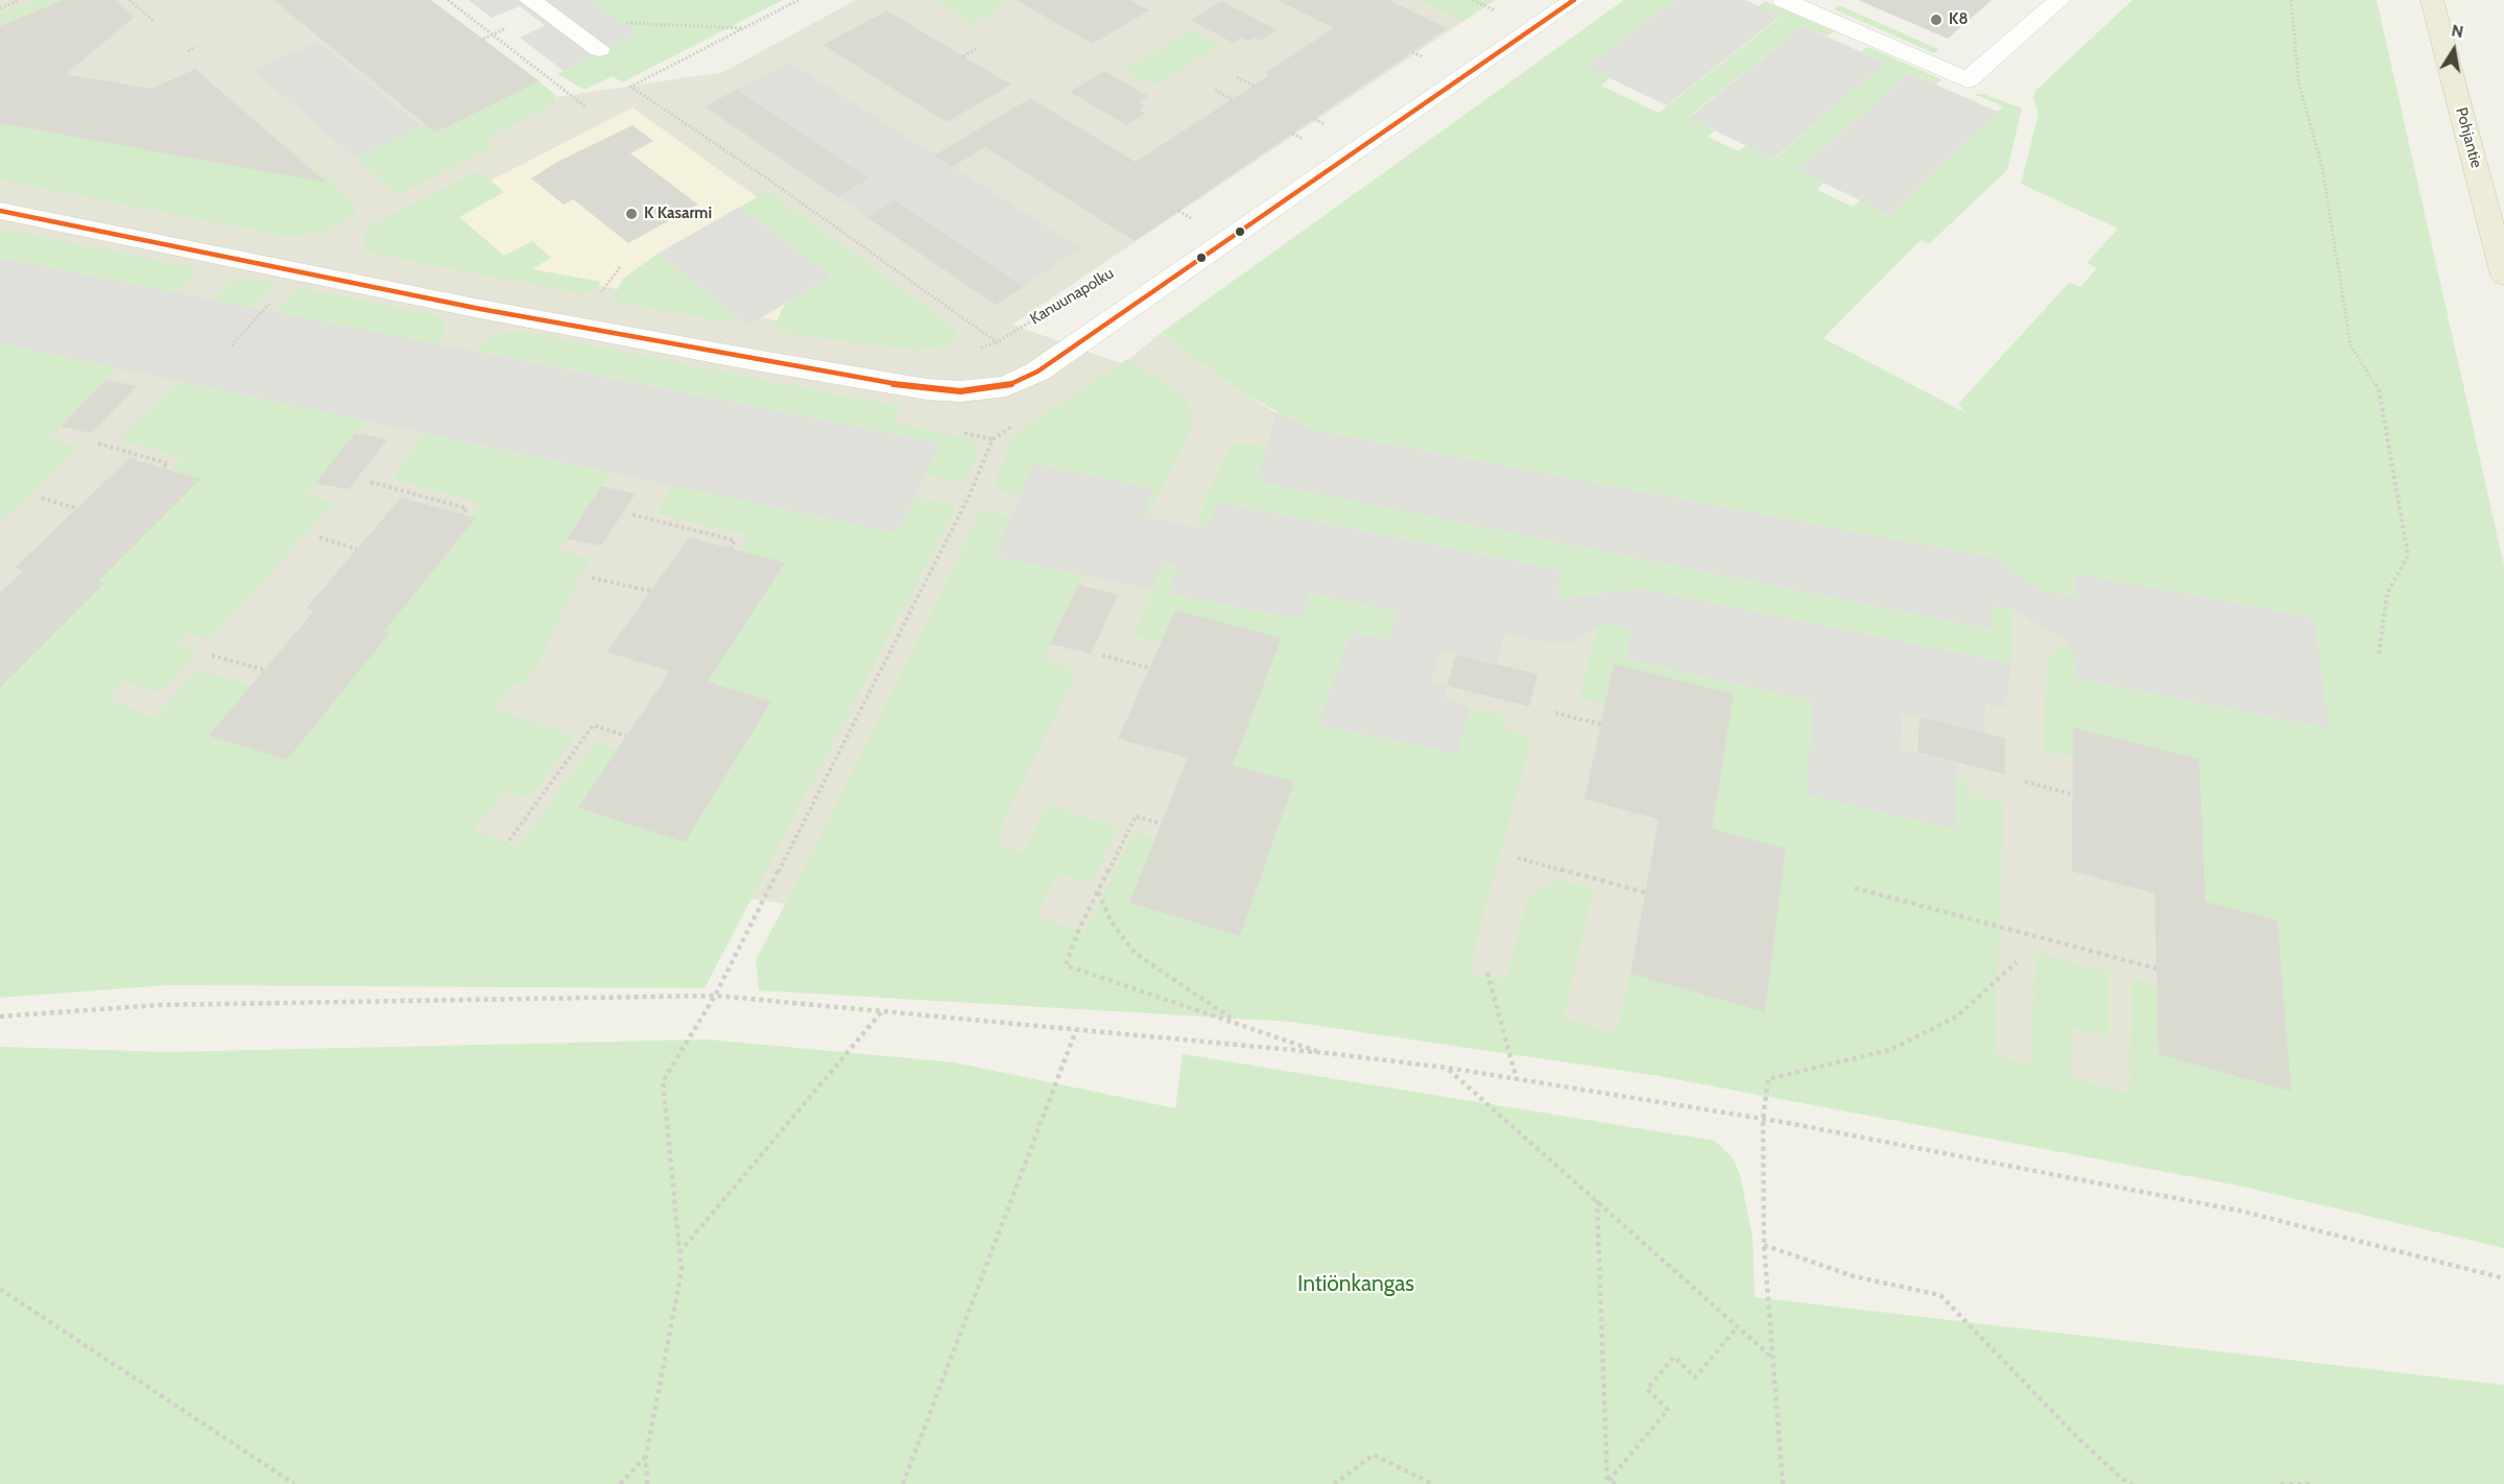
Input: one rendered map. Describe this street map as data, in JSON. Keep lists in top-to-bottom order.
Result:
{
  "streets": {
    "highway": ["Pohjantie"],
    "path": ["Kanuunapolku"]
  },
  "parks": ["Intiönkangas"],
  "places": ["K8", "K Kasarmi"],
  "north": "top"
}
